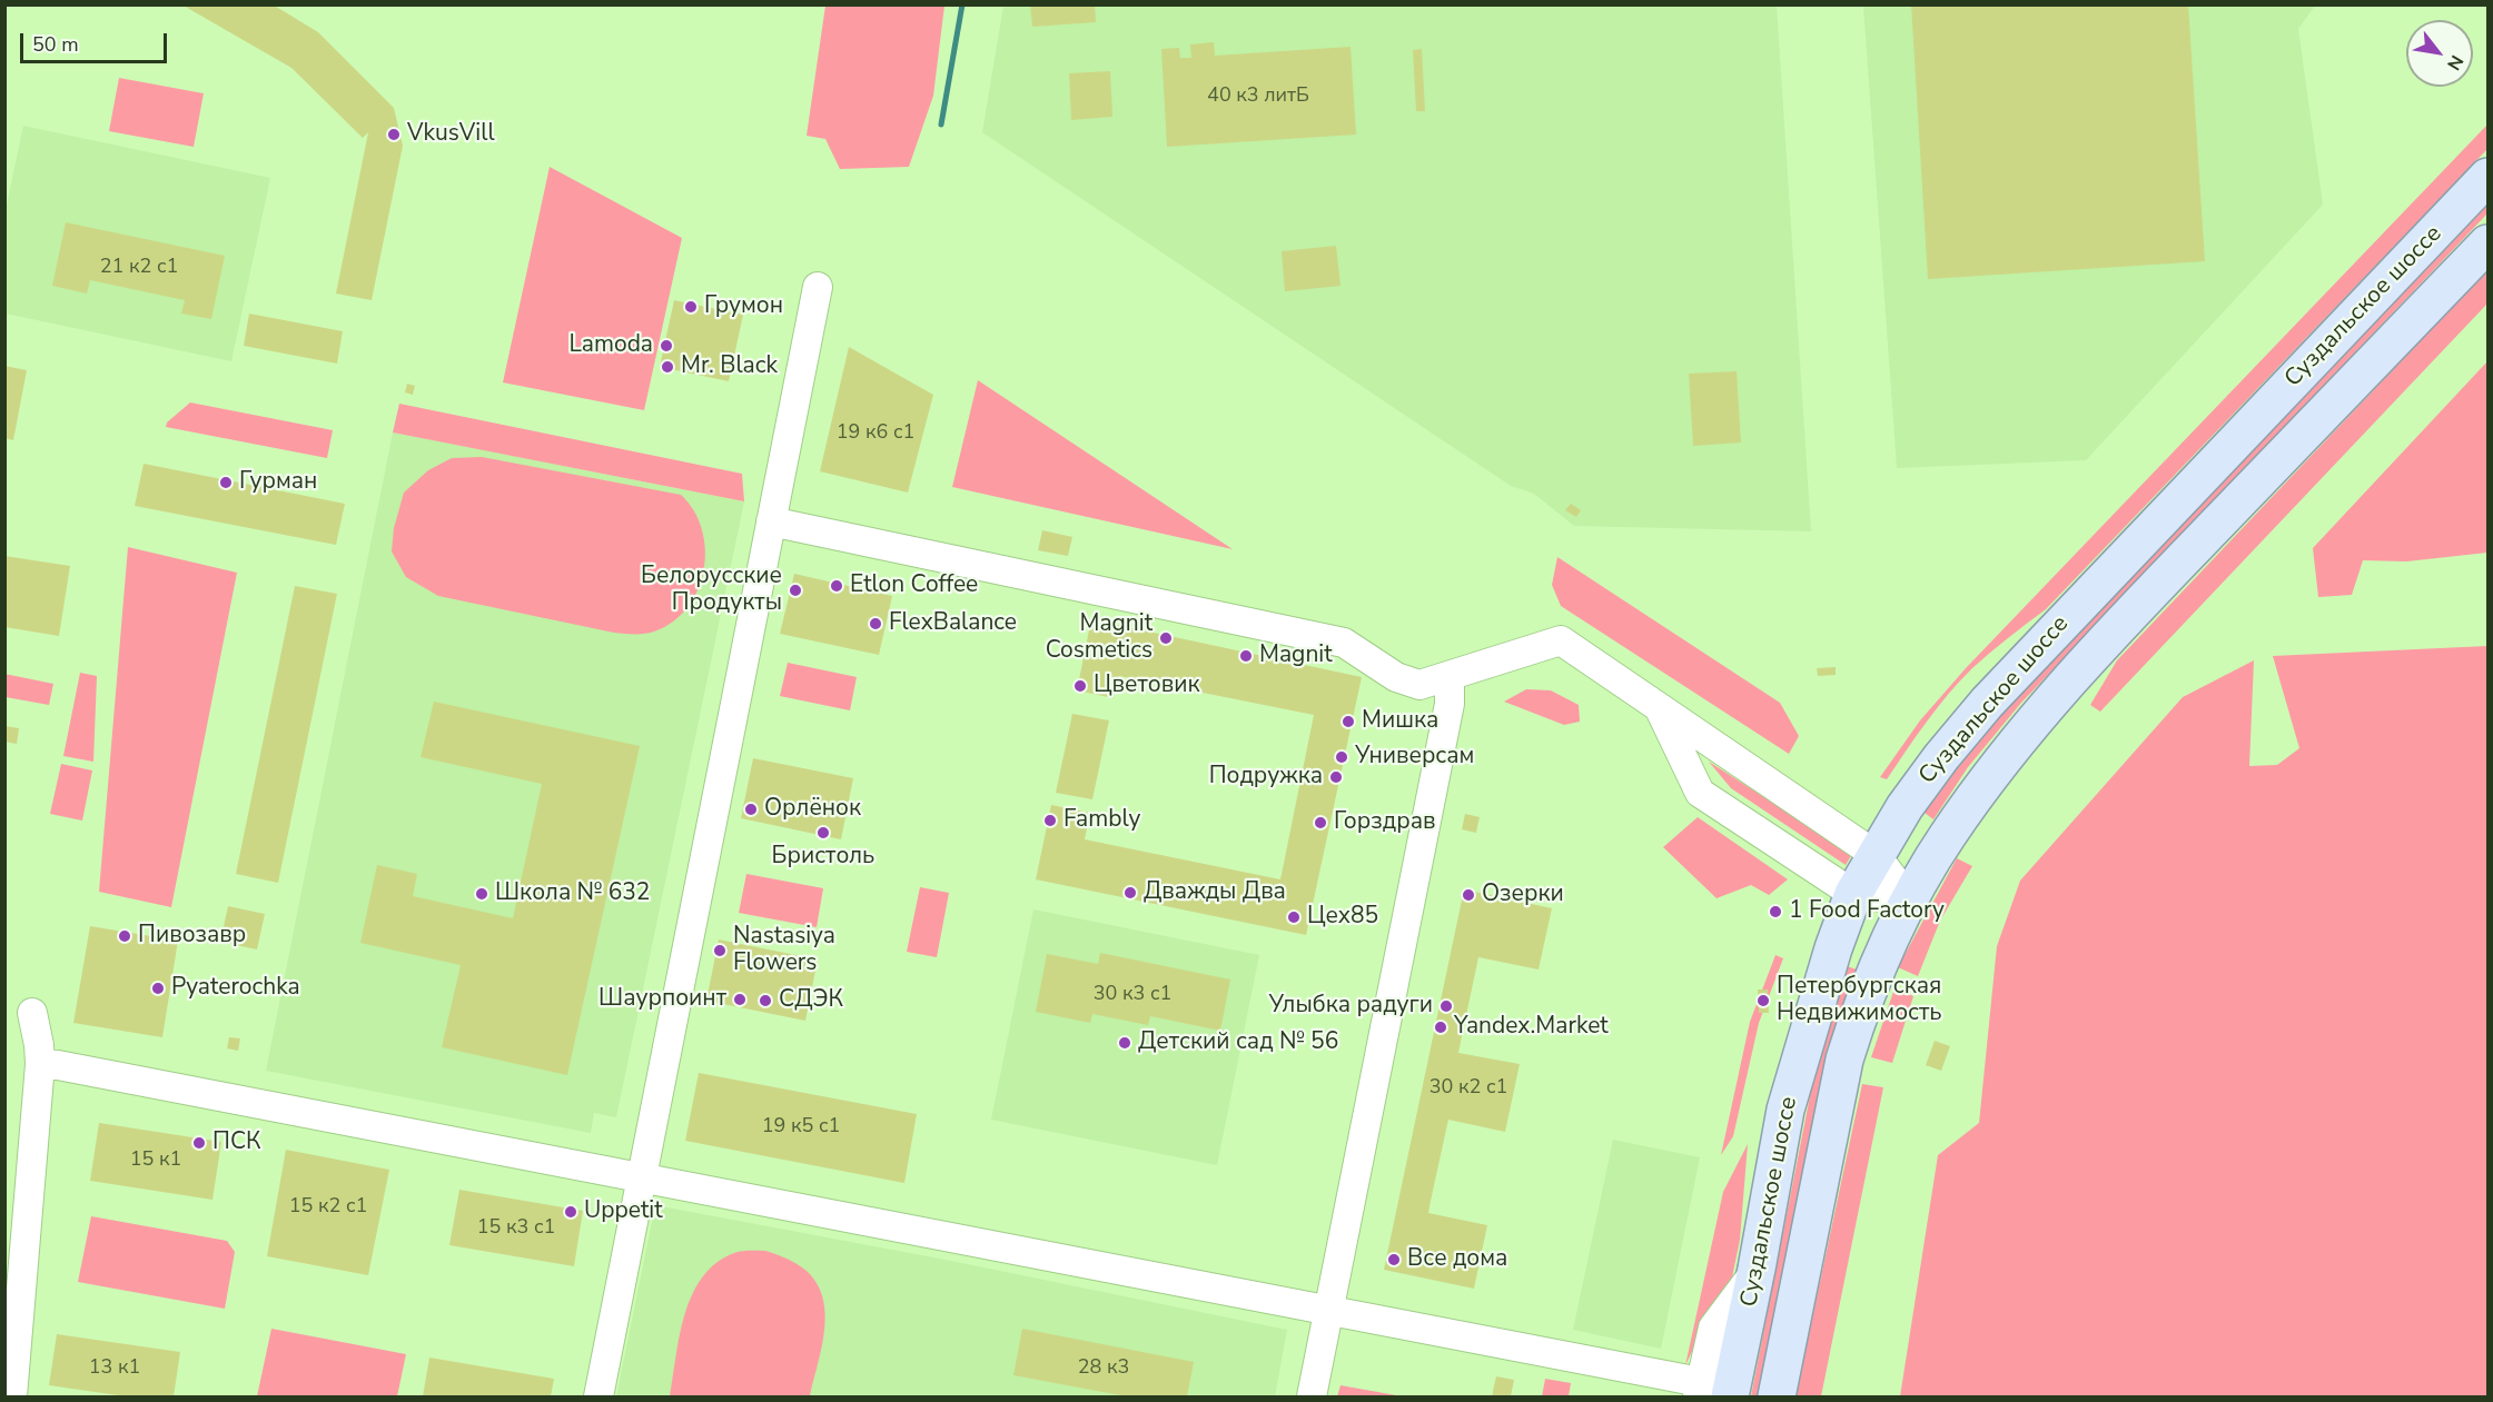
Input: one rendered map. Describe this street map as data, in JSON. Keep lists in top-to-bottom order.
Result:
{
  "streets": {
    "main road": ["Суздальское шоссе"]
  },
  "places": [
    "VkusVill",
    "Грумон",
    "Lamoda",
    "Mr. Black",
    "Гурман",
    "Etlon Coffee",
    "Белорусские Продукты",
    "FlexBalance",
    "Magnit Cosmetics",
    "Magnit",
    "Цветовик",
    "Мишка",
    "Универсам",
    "Подружка",
    "Орлёнок",
    "Fambly",
    "Горздрав",
    "Бристоль",
    "Дважды Два",
    "Школа № 632",
    "Озерки",
    "1 Food Factory",
    "Цех85",
    "Пивозавр",
    "Nastasiya Flowers",
    "Pyaterochka",
    "Шаурпоинт",
    "СДЭК",
    "Петербургская Недвижимость",
    "Улыбка радуги",
    "Yandex.Market",
    "Детский сад № 56",
    "ПСК",
    "Uppetit",
    "Все дома"
  ],
  "house_numbers": [
    "40 к3 литБ",
    "21 к2 с1",
    "19 к6 с1",
    "30 к3 с1",
    "30 к2 с1",
    "19 к5 с1",
    "15 к1",
    "15 к2 с1",
    "15 к3 с1",
    "13 к1",
    "28 к3"
  ],
  "scale_bar": "50 m",
  "north": "bottom right"
}
